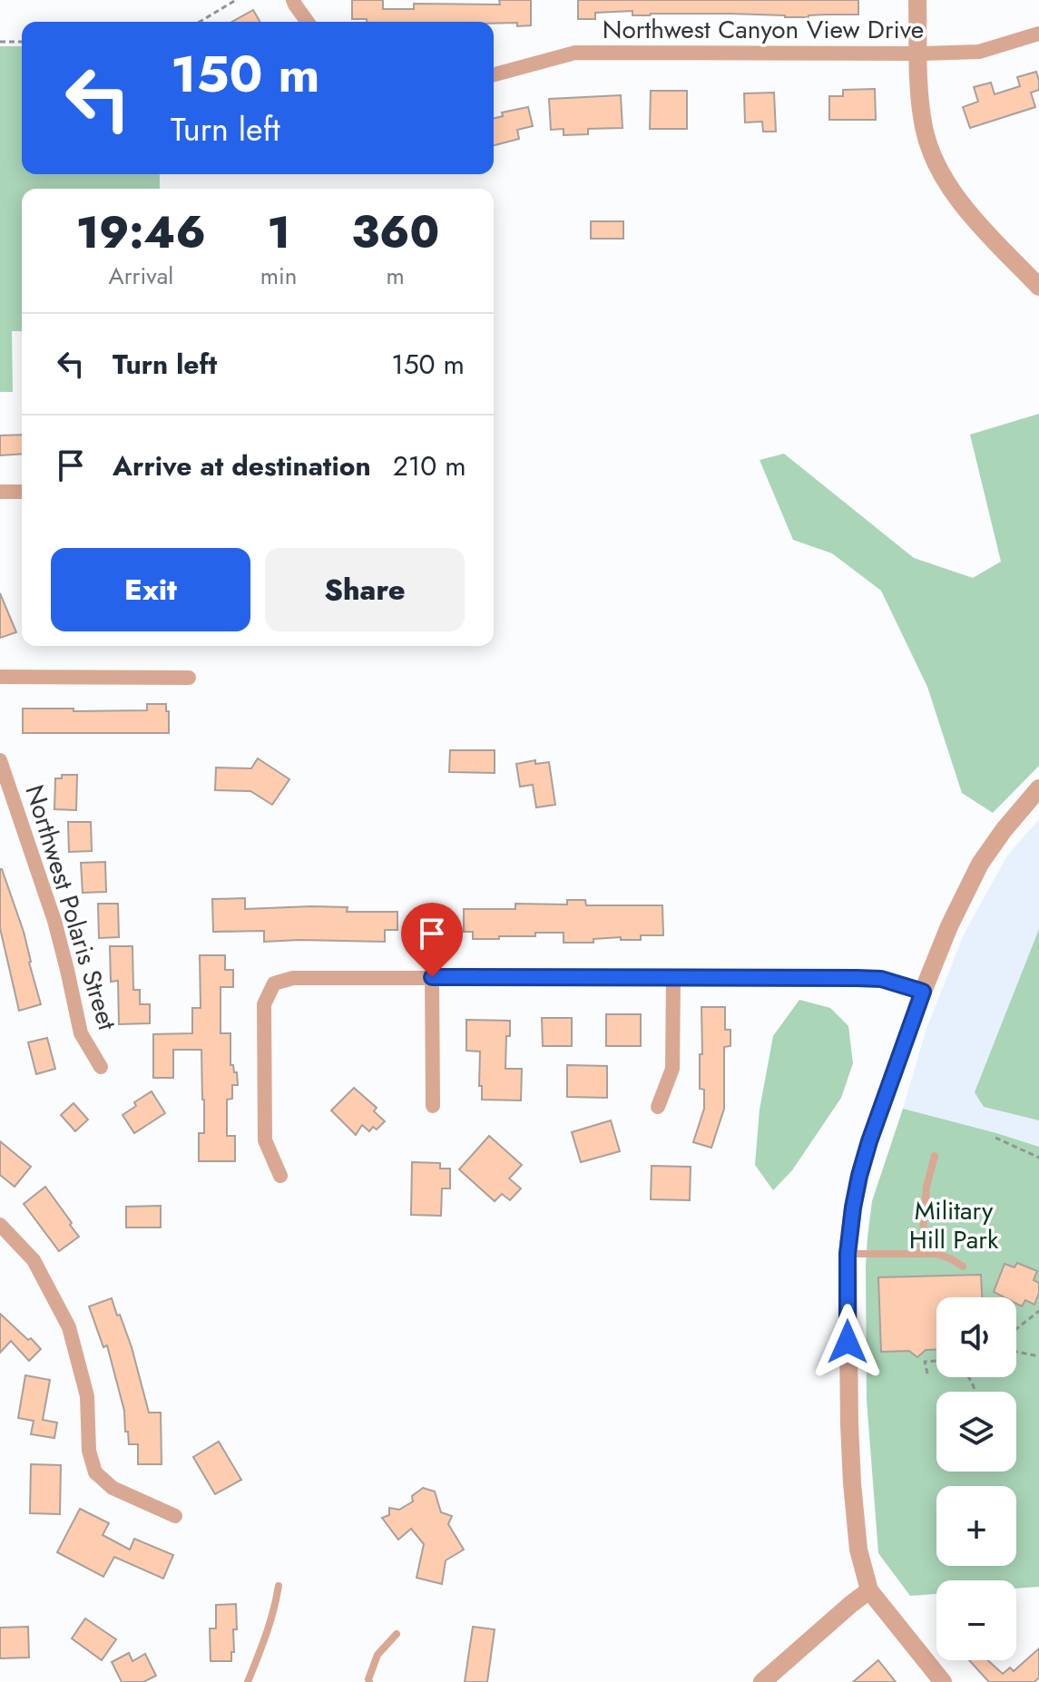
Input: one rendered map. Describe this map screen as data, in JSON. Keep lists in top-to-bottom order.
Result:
{
  "streets": {
    "street": ["Northwest Canyon View Drive", "Northwest Polaris Street"]
  },
  "parks": ["Military Hill Park"],
  "page": {
    "turn": ["150 m", "Turn left"],
    "eta": [
      "19:46",
      "Arrival",
      "1",
      "min",
      "360",
      "m"
    ],
    "list": [
      {
        "name": "Turn left",
        "value": "150 m"
      },
      {
        "name": "Arrive at destination",
        "value": "210 m"
      }
    ],
    "buttons": ["Exit", "Share"],
    "map_buttons": ["+", "−"]
  }
}
